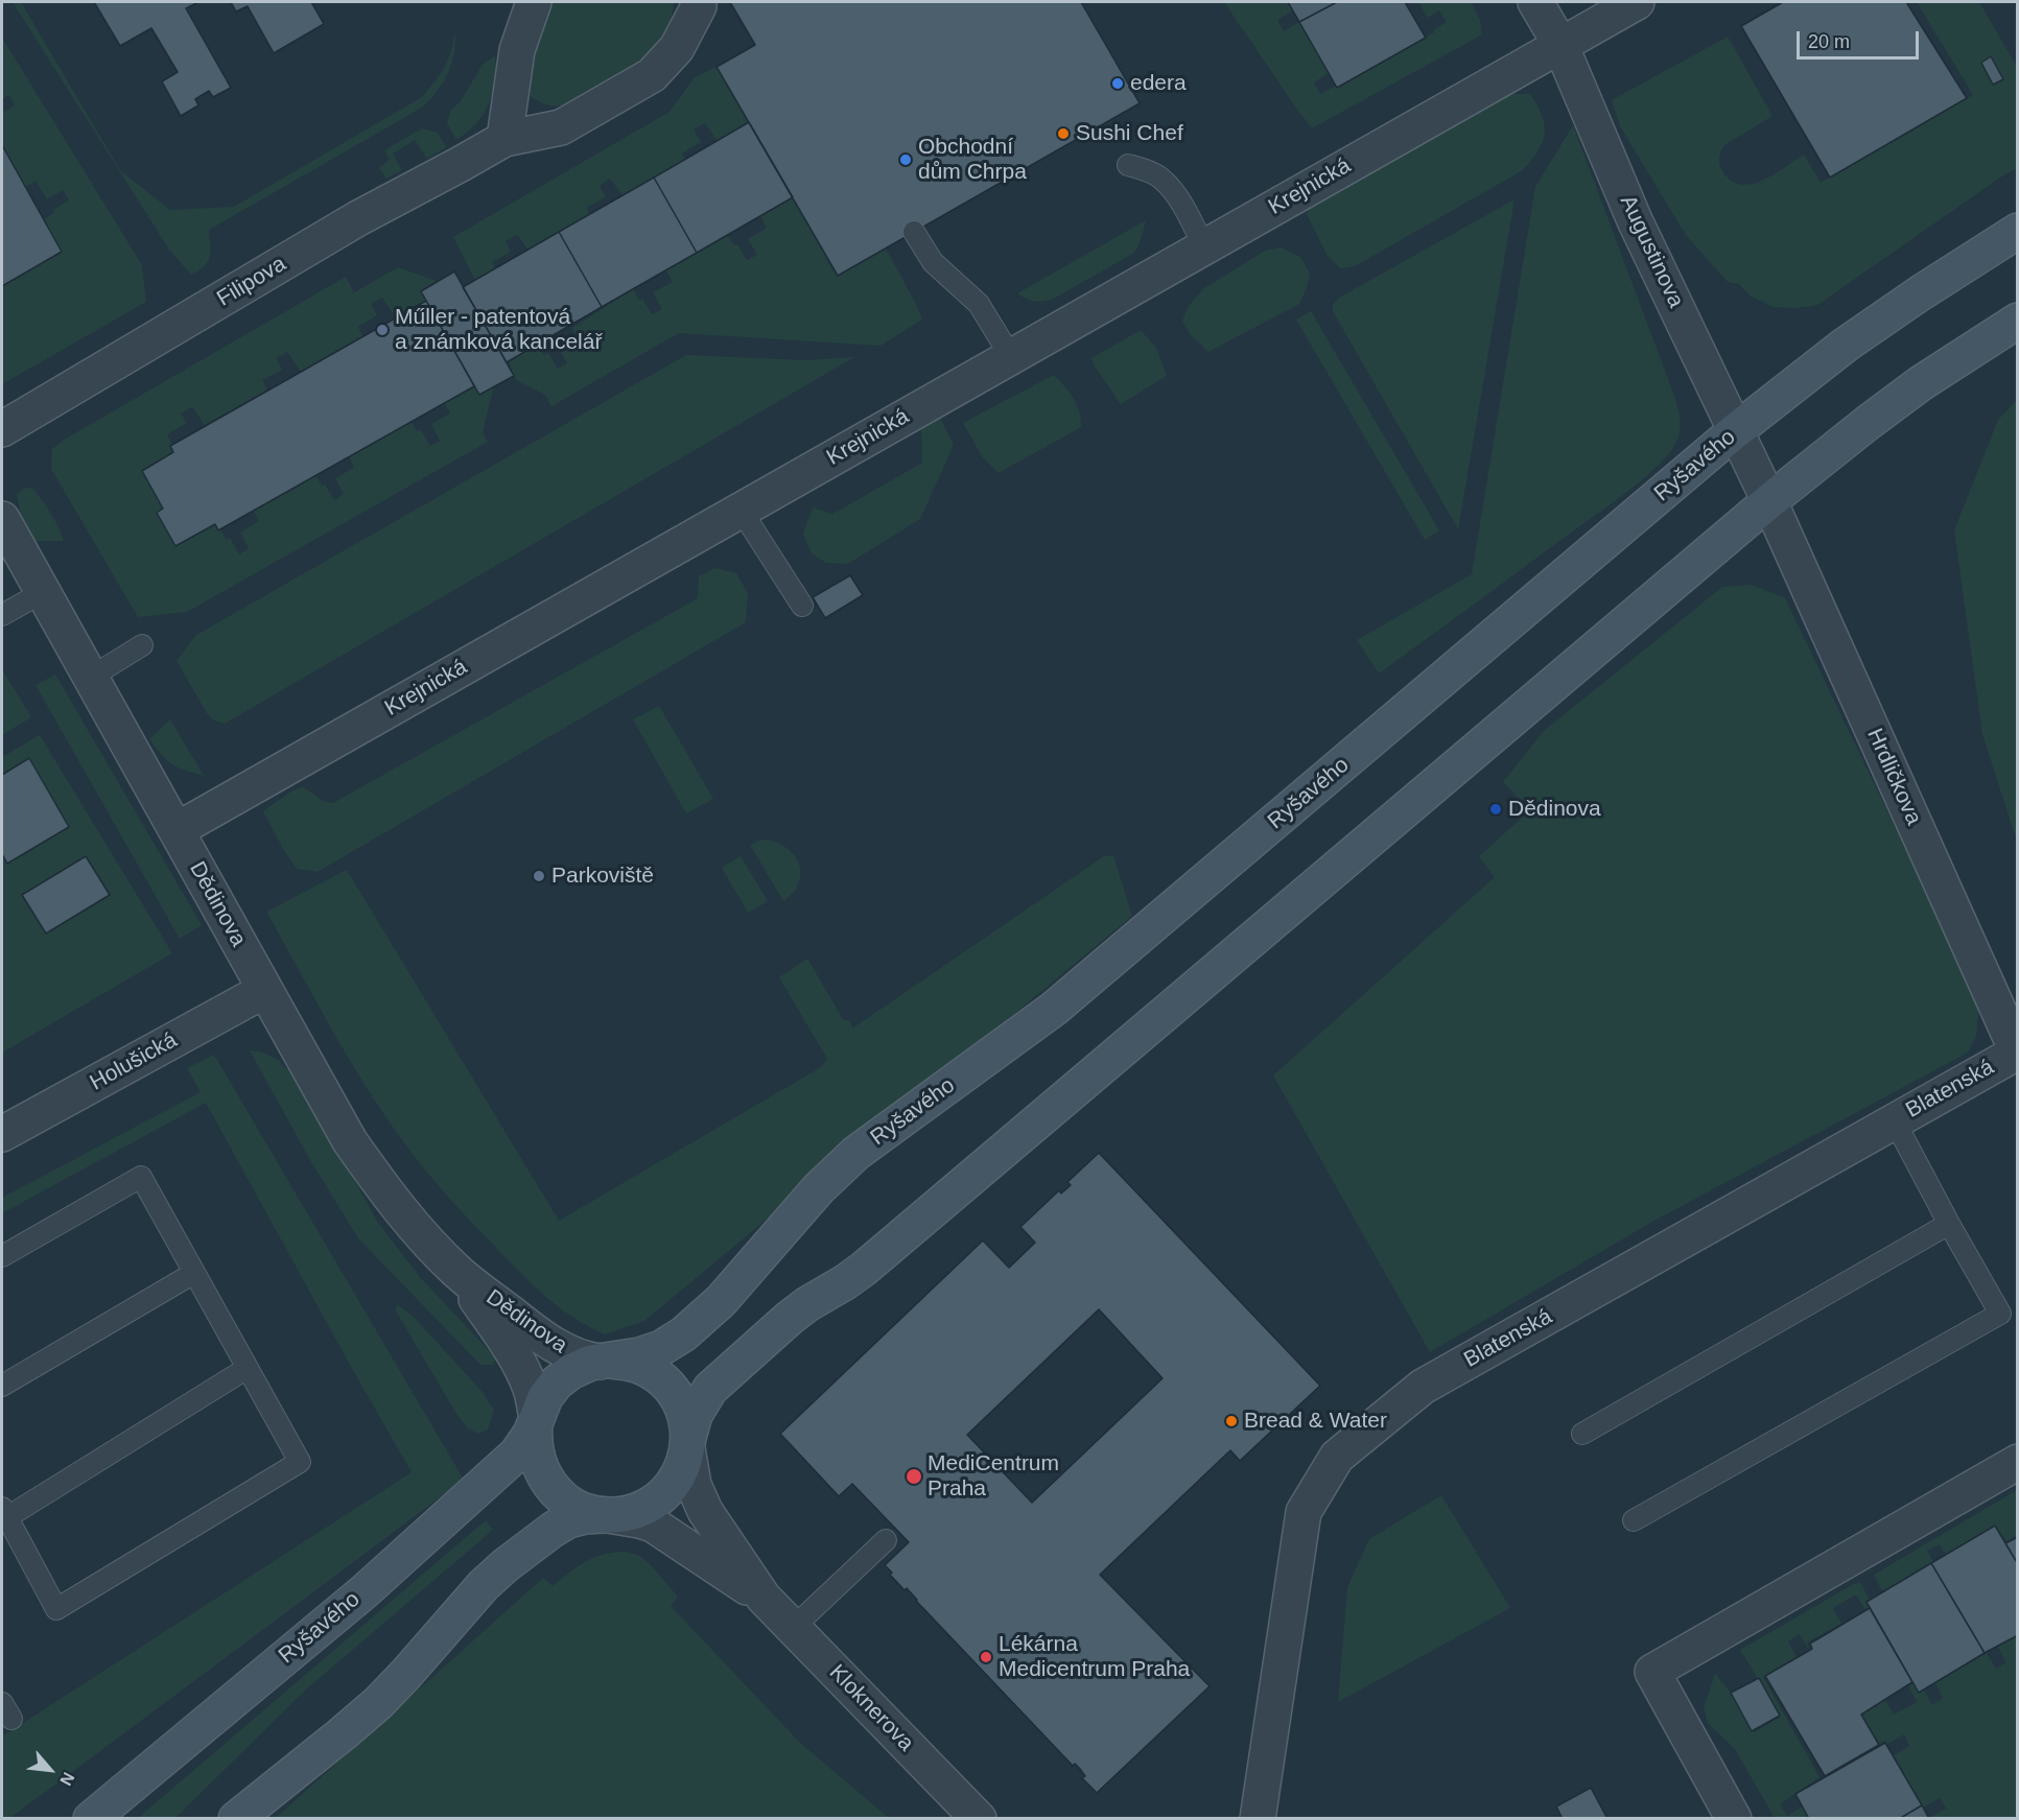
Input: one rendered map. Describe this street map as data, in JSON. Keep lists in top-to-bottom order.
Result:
{
  "streets": {
    "main road": ["Ryšavého"],
    "street": [
      "Krejnická",
      "Augustinova",
      "Filipova",
      "Hrdličkova",
      "Dědinova",
      "Holušická",
      "Blatenská",
      "Kloknerova"
    ]
  },
  "crossings": [
    ["Krejnická", "Augustinova"],
    ["Krejnická", "Dědinova"],
    ["Augustinova", "Ryšavého"],
    ["Augustinova", "Hrdličkova"],
    ["Ryšavého", "Hrdličkova"],
    ["Ryšavého", "Dědinova"],
    ["Ryšavého", "Kloknerova"],
    ["Hrdličkova", "Blatenská"],
    ["Dědinova", "Holušická"],
    ["Dědinova", "Kloknerova"]
  ],
  "places": [
    "edera",
    "Sushi Chef",
    "Obchodní dům Chrpa",
    "Műller - patentová a známková kancelář",
    "Dědinova",
    "Parkoviště",
    "Bread & Water",
    "MediCentrum Praha",
    "Lékárna Medicentrum Praha"
  ],
  "scale_bar": "20 m",
  "north": "bottom right"
}
